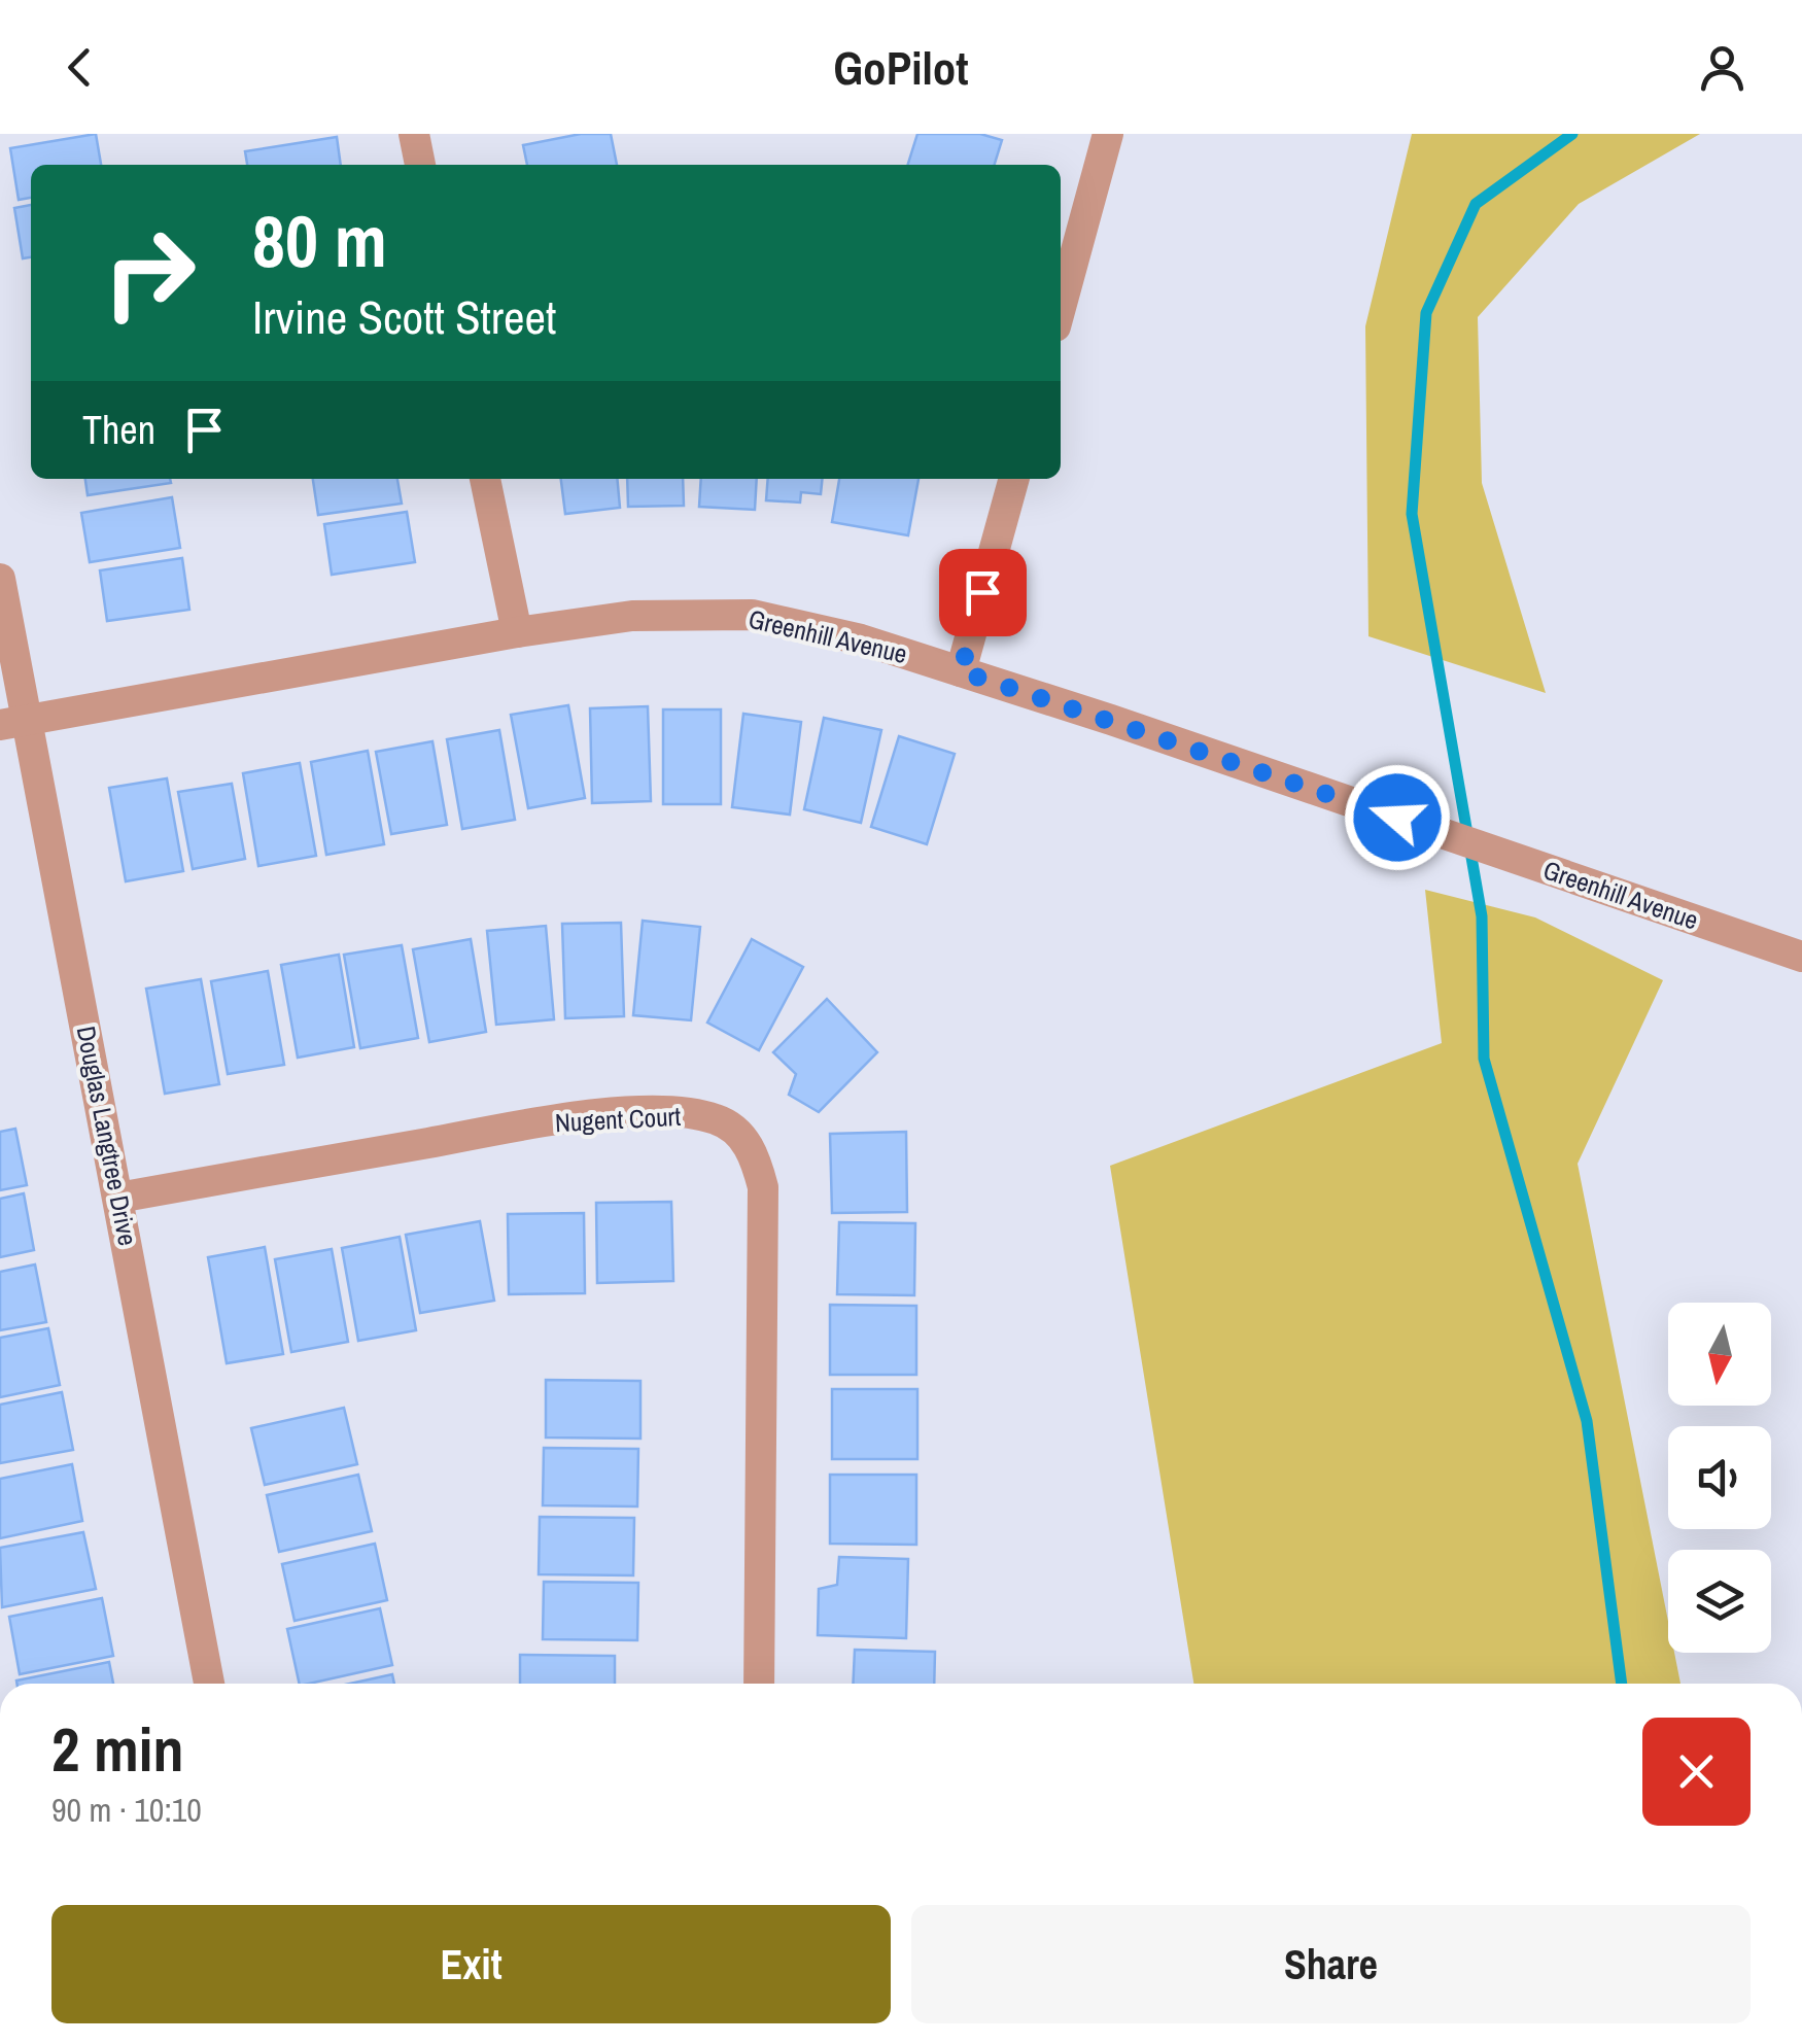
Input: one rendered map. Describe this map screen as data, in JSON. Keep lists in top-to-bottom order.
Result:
{
  "streets": {
    "street": ["Greenhill Avenue", "Nugent Court", "Douglas Langtree Drive"]
  },
  "crossings": [
    ["Greenhill Avenue", "Douglas Langtree Drive"],
    ["Nugent Court", "Douglas Langtree Drive"]
  ],
  "north": "bottom",
  "page": {
    "header": "GoPilot",
    "turn": ["80 m", "Irvine Scott Street"],
    "then": "Then",
    "heading": ["2 min", "90 m · 10:10"],
    "buttons": ["Exit", "Share"]
  }
}
